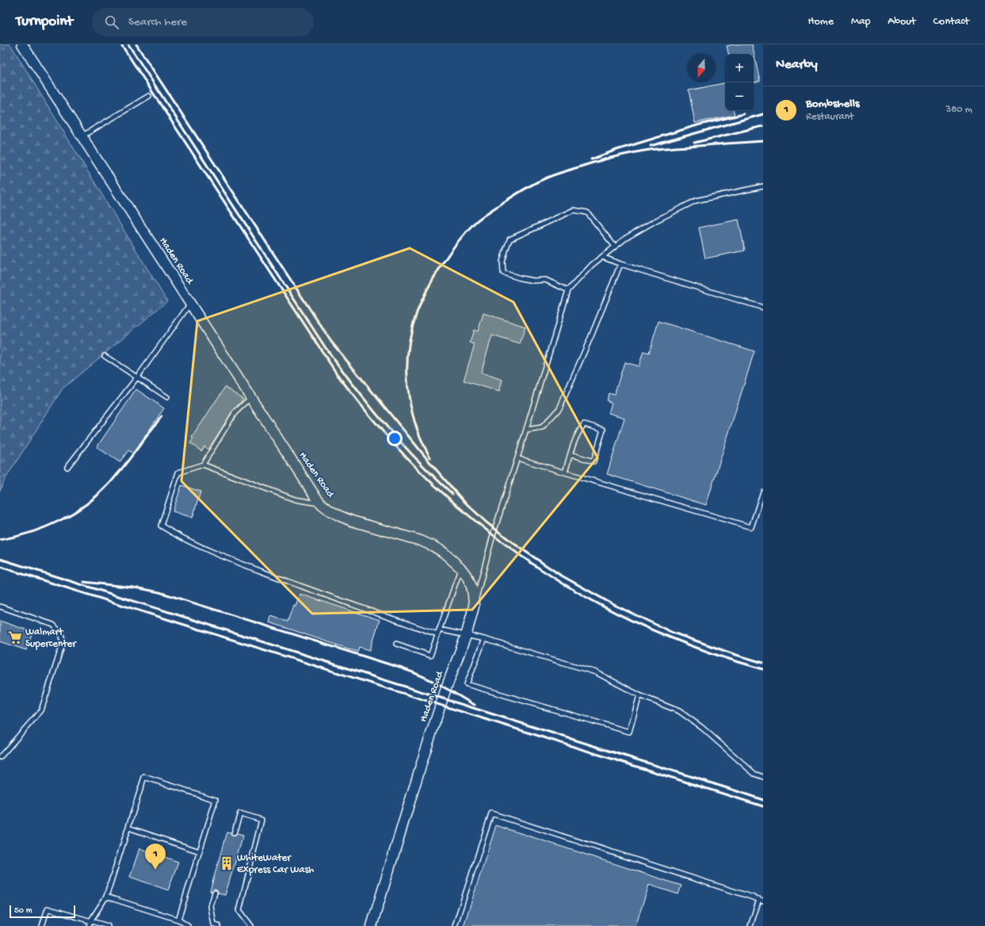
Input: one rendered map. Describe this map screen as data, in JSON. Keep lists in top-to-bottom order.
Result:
{
  "streets": {
    "street": ["Haden Road"]
  },
  "places": {
    "supermarket": ["Walmart Supercenter"],
    "building": ["WhiteWater Express Car Wash"]
  },
  "scale_bar": "50 m",
  "north": "bottom",
  "page": {
    "header": "Turnpoint",
    "search": "Search here",
    "nav": [
      "Home",
      "Map",
      "About",
      "Contact"
    ],
    "heading": "Nearby",
    "map_buttons": ["+", "−"],
    "list": [
      {
        "mark": "1",
        "name": "Bombshells",
        "note": "Restaurant",
        "value": "380 m"
      }
    ],
    "pins": "1",
    "scale": "50 m"
  }
}
